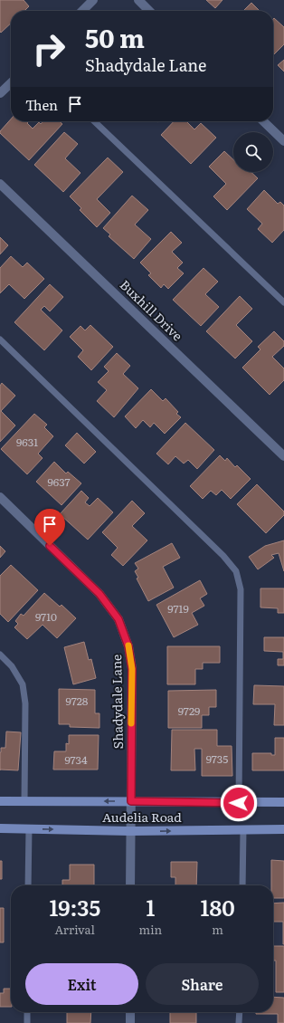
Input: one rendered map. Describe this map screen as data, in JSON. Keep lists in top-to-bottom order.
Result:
{
  "streets": {
    "main road": ["Audelia Road"],
    "street": ["Buxhill Drive", "Shadydale Lane"]
  },
  "crossings": [
    ["Shadydale Lane", "Audelia Road"]
  ],
  "house_numbers": [
    "9631",
    "9637",
    "9719",
    "9710",
    "9728",
    "9729",
    "9735",
    "9734"
  ],
  "page": {
    "turn": ["50 m", "Shadydale Lane"],
    "then": "Then",
    "eta": [
      "19:35",
      "Arrival",
      "1",
      "min",
      "180",
      "m"
    ],
    "buttons": ["Exit", "Share"]
  }
}
